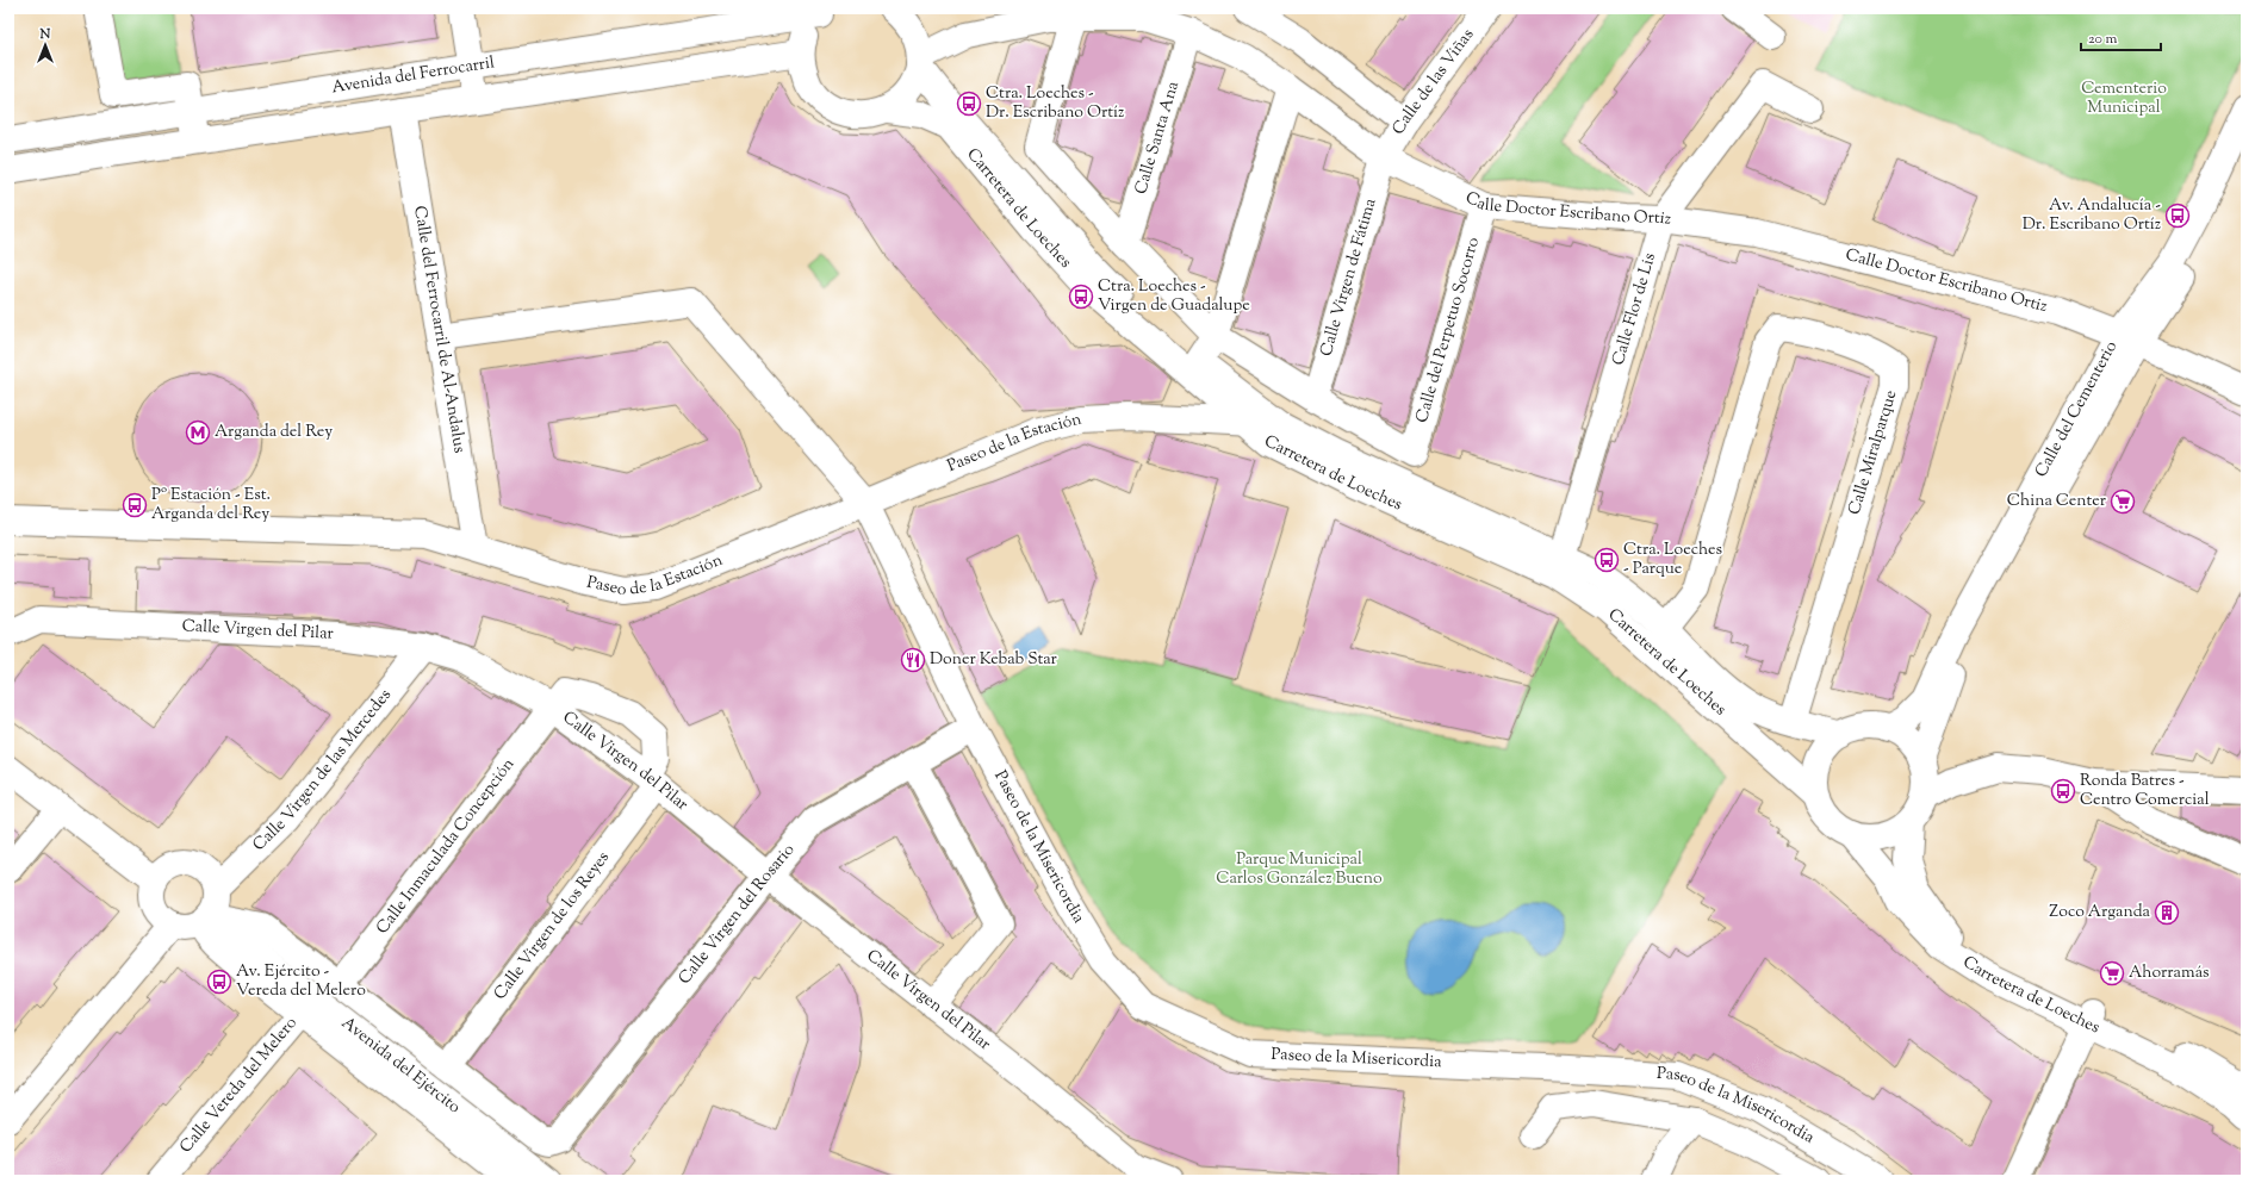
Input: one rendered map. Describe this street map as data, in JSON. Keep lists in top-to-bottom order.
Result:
{
  "streets": {
    "street": [
      "Avenida del Ferrocarril",
      "Calle de las Viñas",
      "Calle Santa Ana",
      "Calle Doctor Escribano Ortiz",
      "Carretera de Loeches",
      "Calle Virgen de Fátima",
      "Calle Flor de Lis",
      "Calle del Ferrocarril de Al-Andalus",
      "Calle del Perpetuo Socorro",
      "Calle del Cementerio",
      "Paseo de la Estación",
      "Calle Miralparque",
      "Calle Virgen del Pilar",
      "Calle Virgen de las Mercedes",
      "Calle Inmaculada Concepción",
      "Paseo de la Misericordia",
      "Calle Virgen del Rosario",
      "Calle Virgen de los Reyes",
      "Avenida del Ejército",
      "Calle Vereda del Melero"
    ]
  },
  "crossings": [
    ["Avenida del Ferrocarril", "Calle del Ferrocarril de Al-Andalus"],
    ["Calle de las Viñas", "Calle Doctor Escribano Ortiz"],
    ["Calle de las Viñas", "Calle Virgen de Fátima"],
    ["Calle Santa Ana", "Calle Doctor Escribano Ortiz"],
    ["Calle Doctor Escribano Ortiz", "Carretera de Loeches"],
    ["Calle Doctor Escribano Ortiz", "Calle Virgen de Fátima"],
    ["Calle Doctor Escribano Ortiz", "Calle Flor de Lis"],
    ["Calle Doctor Escribano Ortiz", "Calle del Perpetuo Socorro"],
    ["Calle Doctor Escribano Ortiz", "Calle del Cementerio"],
    ["Carretera de Loeches", "Calle Flor de Lis"],
    ["Carretera de Loeches", "Calle del Cementerio"],
    ["Carretera de Loeches", "Paseo de la Estación"],
    ["Carretera de Loeches", "Calle Miralparque"],
    ["Calle Virgen de Fátima", "Calle del Perpetuo Socorro"],
    ["Calle del Ferrocarril de Al-Andalus", "Paseo de la Estación"],
    ["Calle del Ferrocarril de Al-Andalus", "Paseo de la Misericordia"],
    ["Paseo de la Estación", "Paseo de la Misericordia"],
    ["Calle Virgen del Pilar", "Calle Virgen de las Mercedes"],
    ["Calle Virgen del Pilar", "Calle Inmaculada Concepción"],
    ["Calle Virgen del Pilar", "Calle Virgen del Rosario"],
    ["Calle Virgen del Pilar", "Calle Virgen de los Reyes"],
    ["Calle Virgen de las Mercedes", "Avenida del Ejército"],
    ["Calle Inmaculada Concepción", "Calle Virgen de los Reyes"],
    ["Paseo de la Misericordia", "Calle Virgen del Rosario"],
    ["Calle Virgen del Rosario", "Calle Virgen de los Reyes"],
    ["Avenida del Ejército", "Calle Vereda del Melero"]
  ],
  "parks": ["Cementerio Municipal", "Parque Municipal Carlos González Bueno"],
  "places": {
    "bus stop": [
      "Ctra. Loeches - Dr. Escribano Ortíz",
      "Av. Andalucía - Dr. Escribano Ortíz",
      "Ctra. Loeches - Virgen de Guadalupe",
      "Pº Estación - Est. Arganda del Rey",
      "Ctra. Loeches - Parque",
      "Ronda Batres - Centro Comercial",
      "Av. Ejército - Vereda del Melero"
    ],
    "metro station": ["Arganda del Rey"],
    "supermarket": ["China Center", "Ahorramás"],
    "restaurant": ["Doner Kebab Star"],
    "building": ["Zoco Arganda"]
  },
  "scale_bar": "20 m",
  "north": "top"
}
